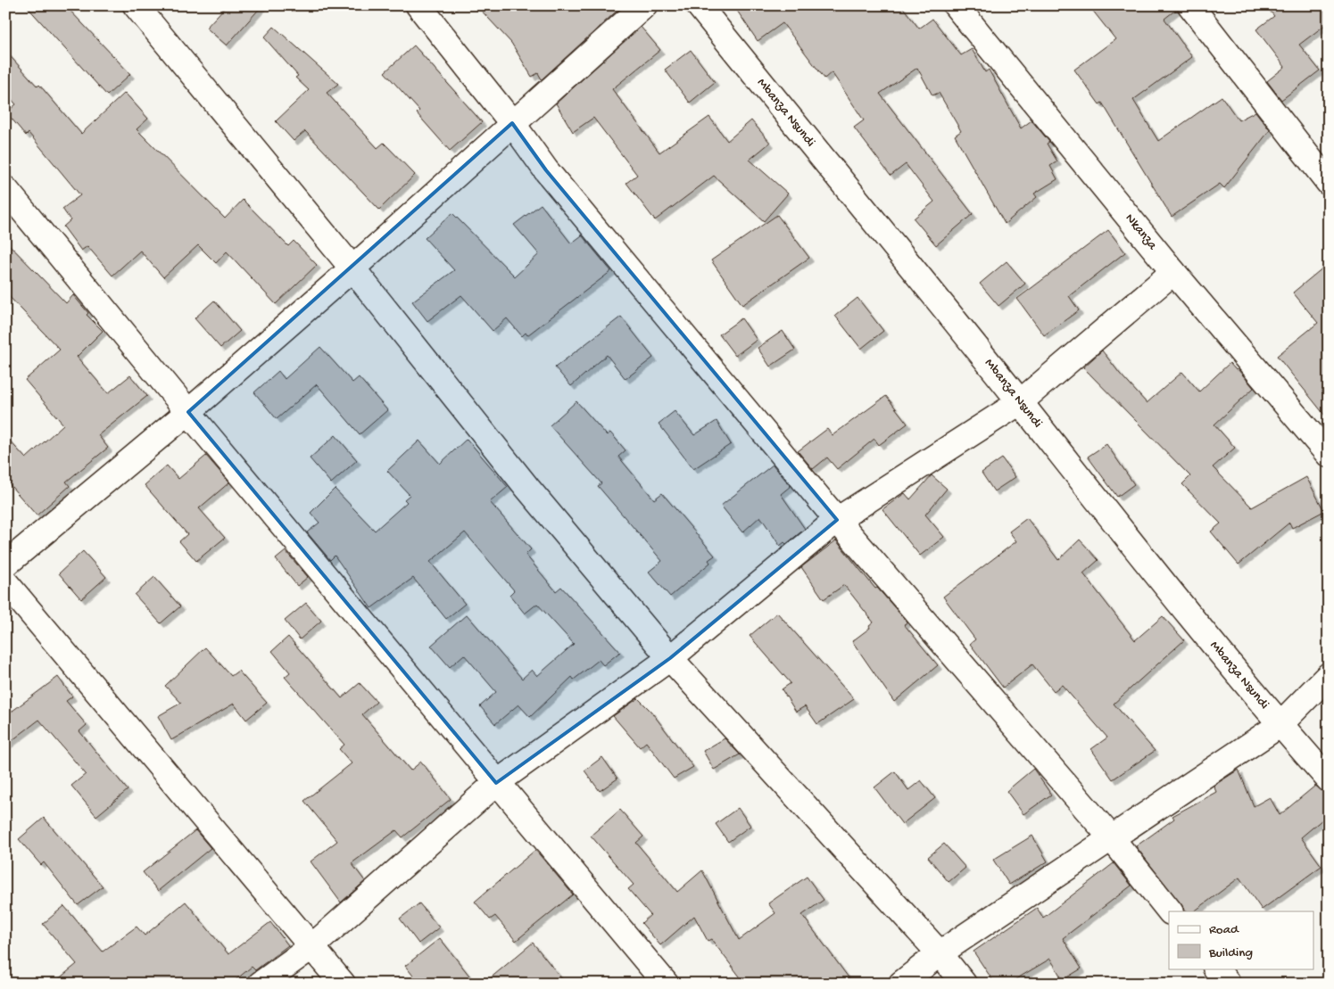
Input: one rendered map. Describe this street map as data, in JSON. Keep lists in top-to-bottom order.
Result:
{
  "streets": {
    "street": ["Mbanza Nsundi", "Nkanza"]
  },
  "legend": ["Road", "Building"]
}
